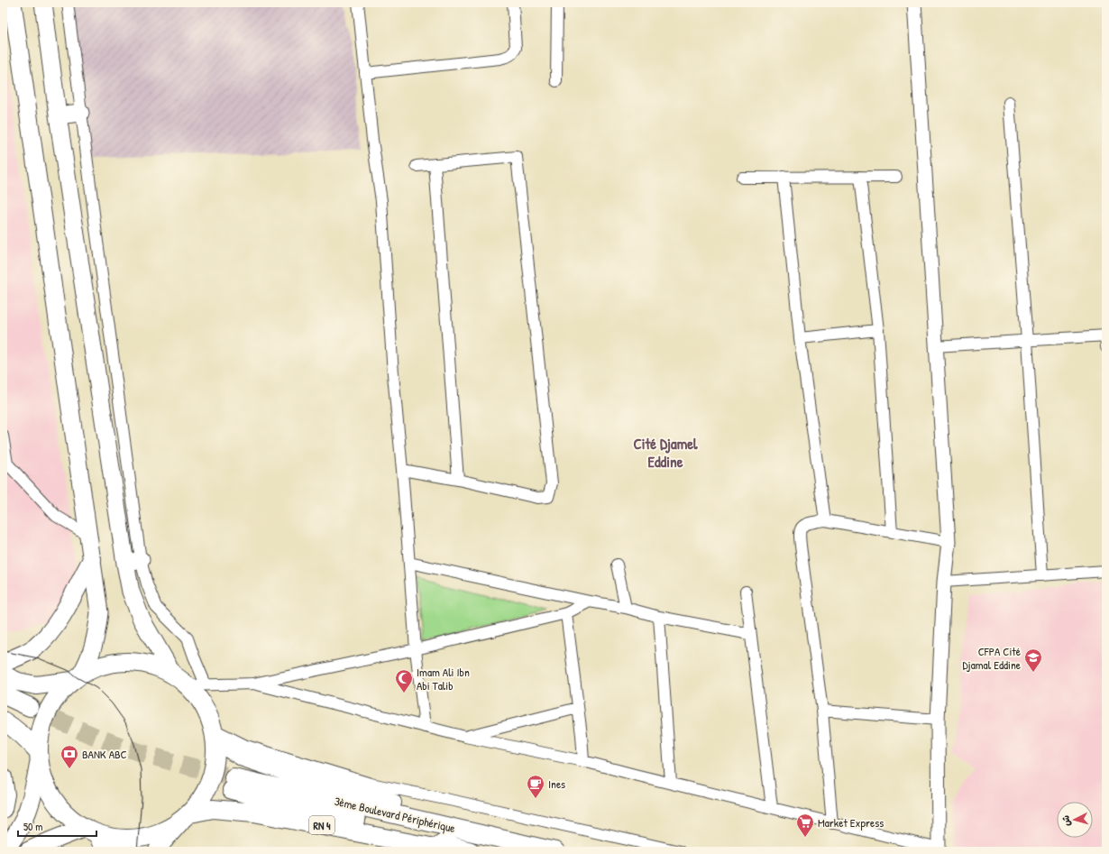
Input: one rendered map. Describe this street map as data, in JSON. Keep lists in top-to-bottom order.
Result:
{
  "streets": {
    "highway": ["3ème Boulevard Périphérique", "RN 4"]
  },
  "crossings": [
    ["3ème Boulevard Périphérique", "RN 4"]
  ],
  "districts": ["Cité Djamel Eddine"],
  "places": {
    "school or university": ["CFPA Cité Djamal Eddine"],
    "mosque": ["Imam Ali Ibn Abi Talib"],
    "bank": ["BANK ABC"],
    "cafe": ["Ines"],
    "supermarket": ["Market Express"]
  },
  "scale_bar": "50 m",
  "north": "left"
}
